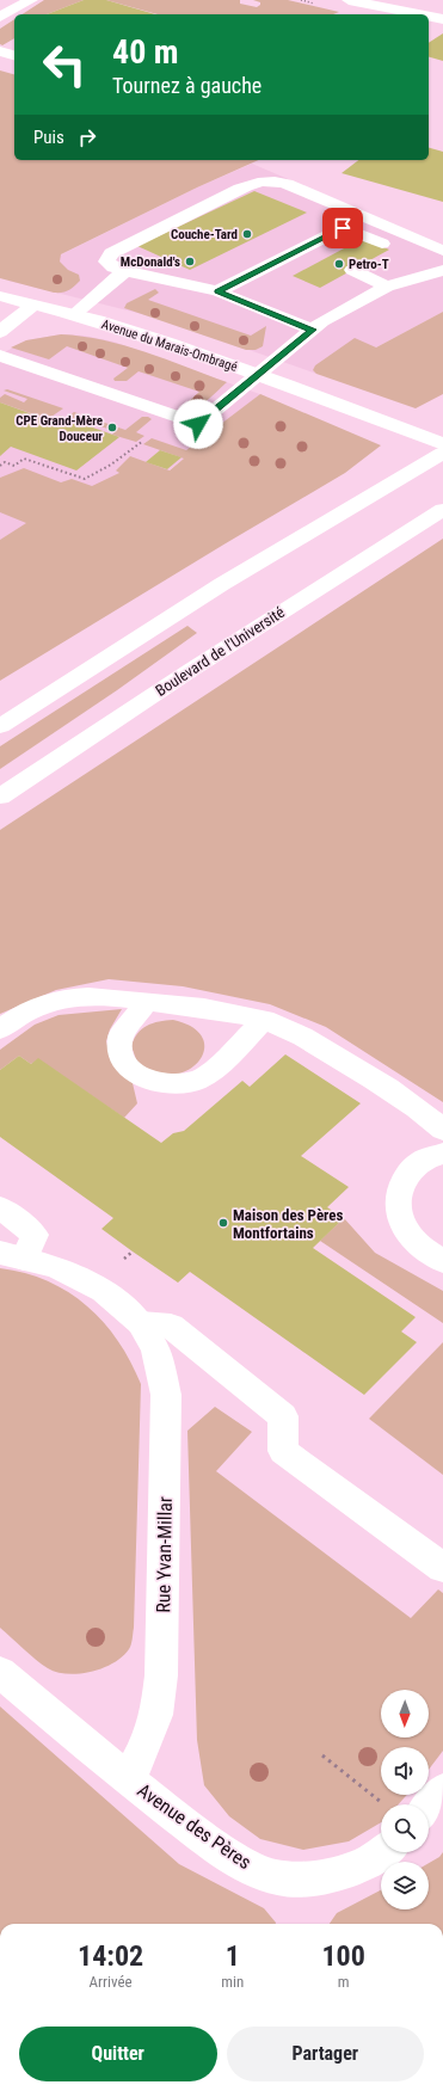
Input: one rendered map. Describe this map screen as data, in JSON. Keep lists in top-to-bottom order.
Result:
{
  "streets": {
    "street": [
      "Avenue du Marais-Ombragé",
      "Boulevard de l'Université",
      "Rue Yvan-Millar",
      "Avenue des Pères"
    ]
  },
  "crossings": [
    ["Rue Yvan-Millar", "Avenue des Pères"]
  ],
  "places": [
    "Couche-Tard",
    "McDonald's",
    "Petro-T",
    "CPE Grand-Mère Douceur",
    "Maison des Pères Montfortains"
  ],
  "north": "bottom",
  "page": {
    "turn": ["40 m", "Tournez à gauche"],
    "then": "Puis",
    "eta": [
      "14:02",
      "Arrivée",
      "1",
      "min",
      "100",
      "m"
    ],
    "buttons": ["Quitter", "Partager"]
  }
}
